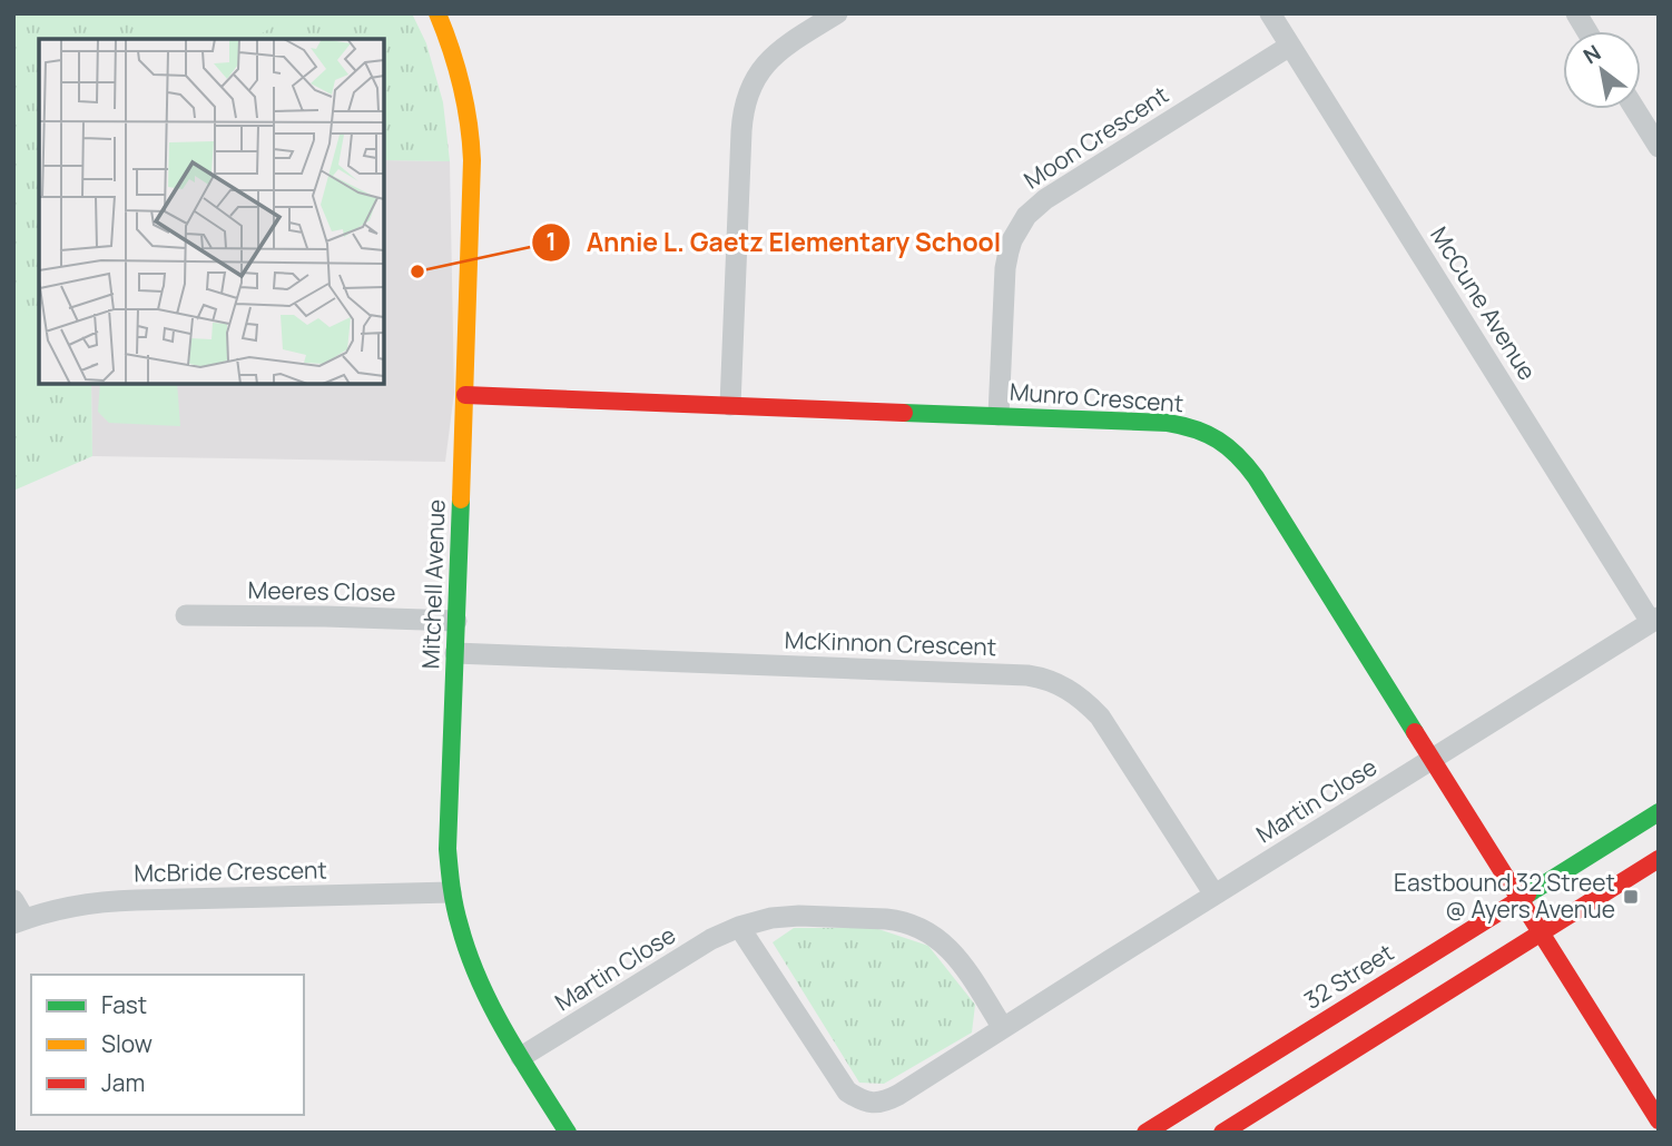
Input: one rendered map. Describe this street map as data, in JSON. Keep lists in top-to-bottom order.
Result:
{
  "streets": {
    "street": [
      "Moon Crescent",
      "McCune Avenue",
      "Munro Crescent",
      "Mitchell Avenue",
      "Meeres Close",
      "McKinnon Crescent",
      "Martin Close",
      "McBride Crescent",
      "32 Street"
    ]
  },
  "crossings": [
    ["Moon Crescent", "McCune Avenue"],
    ["Moon Crescent", "Munro Crescent"],
    ["McCune Avenue", "Martin Close"],
    ["Munro Crescent", "Mitchell Avenue"],
    ["Munro Crescent", "Martin Close"],
    ["Munro Crescent", "32 Street"],
    ["Mitchell Avenue", "Meeres Close"],
    ["Mitchell Avenue", "McKinnon Crescent"],
    ["Mitchell Avenue", "Martin Close"],
    ["Mitchell Avenue", "McBride Crescent"],
    ["McKinnon Crescent", "Martin Close"]
  ],
  "places": {
    "other": ["Annie L. Gaetz Elementary School"],
    "transit": ["Eastbound 32 Street @ Ayers Avenue"]
  },
  "legend": ["Fast", "Slow", "Jam"],
  "north": "top left"
}
